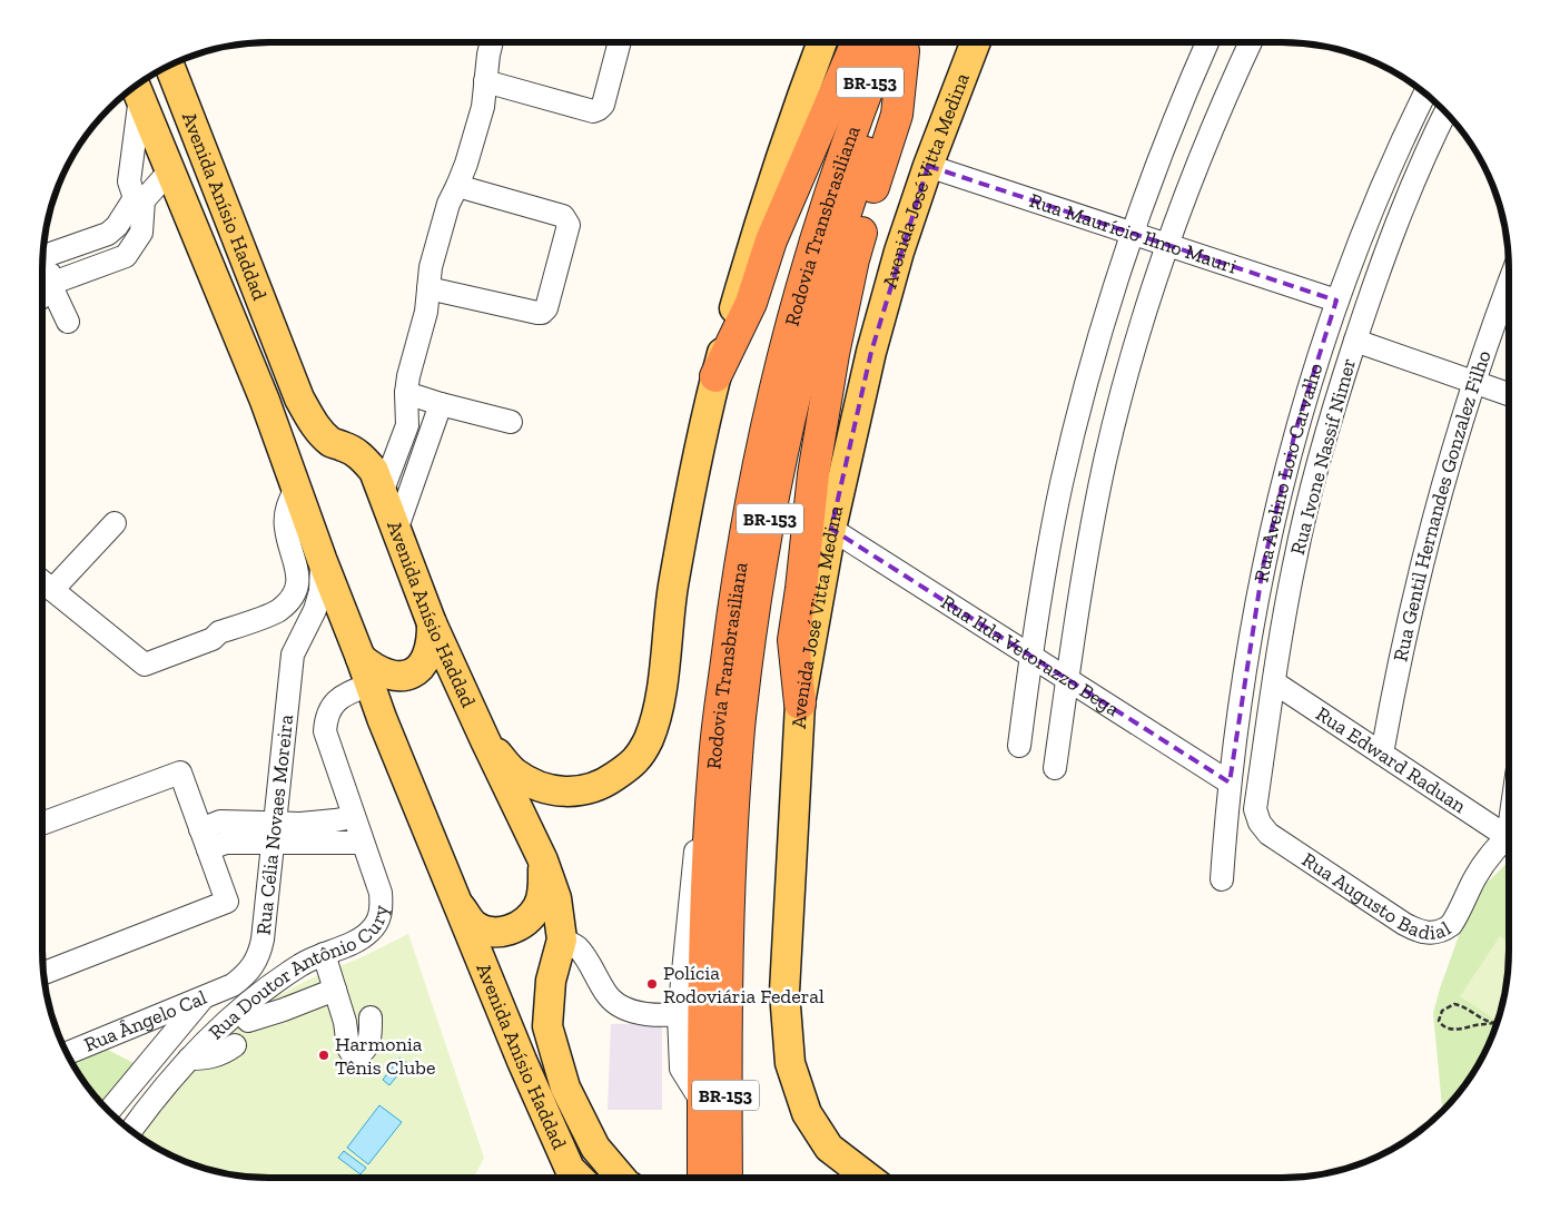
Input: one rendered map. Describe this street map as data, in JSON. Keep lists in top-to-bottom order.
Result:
{
  "streets": {
    "highway": ["BR-153", "Rodovia Transbrasiliana"],
    "main road": ["Avenida José Vitta Medina", "Avenida Anísio Haddad"],
    "street": [
      "Rua Maurício Ilmo Mauri",
      "Rua Ivone Nassif Nimer",
      "Rua Avelino Loio Carvalho",
      "Rua Gentil Hernandes Gonzalez Filho",
      "Rua Ilda Vetorazzo Bega",
      "Rua Edward Raduan",
      "Rua Célia Novaes Moreira",
      "Rua Augusto Badial",
      "Rua Doutor Antônio Cury",
      "Rua Ângelo Cal"
    ]
  },
  "crossings": [
    ["Avenida José Vitta Medina", "Rua Maurício Ilmo Mauri"],
    ["Avenida José Vitta Medina", "Rua Ilda Vetorazzo Bega"],
    ["Avenida Anísio Haddad", "Rua Célia Novaes Moreira"],
    ["Rua Maurício Ilmo Mauri", "Rua Avelino Loio Carvalho"],
    ["Rua Ivone Nassif Nimer", "Rua Edward Raduan"],
    ["Rua Ivone Nassif Nimer", "Rua Augusto Badial"],
    ["Rua Avelino Loio Carvalho", "Rua Ilda Vetorazzo Bega"],
    ["Rua Gentil Hernandes Gonzalez Filho", "Rua Edward Raduan"],
    ["Rua Célia Novaes Moreira", "Rua Ângelo Cal"]
  ],
  "places": ["Polícia Rodoviária Federal", "Harmonia Tênis Clube"]
}
